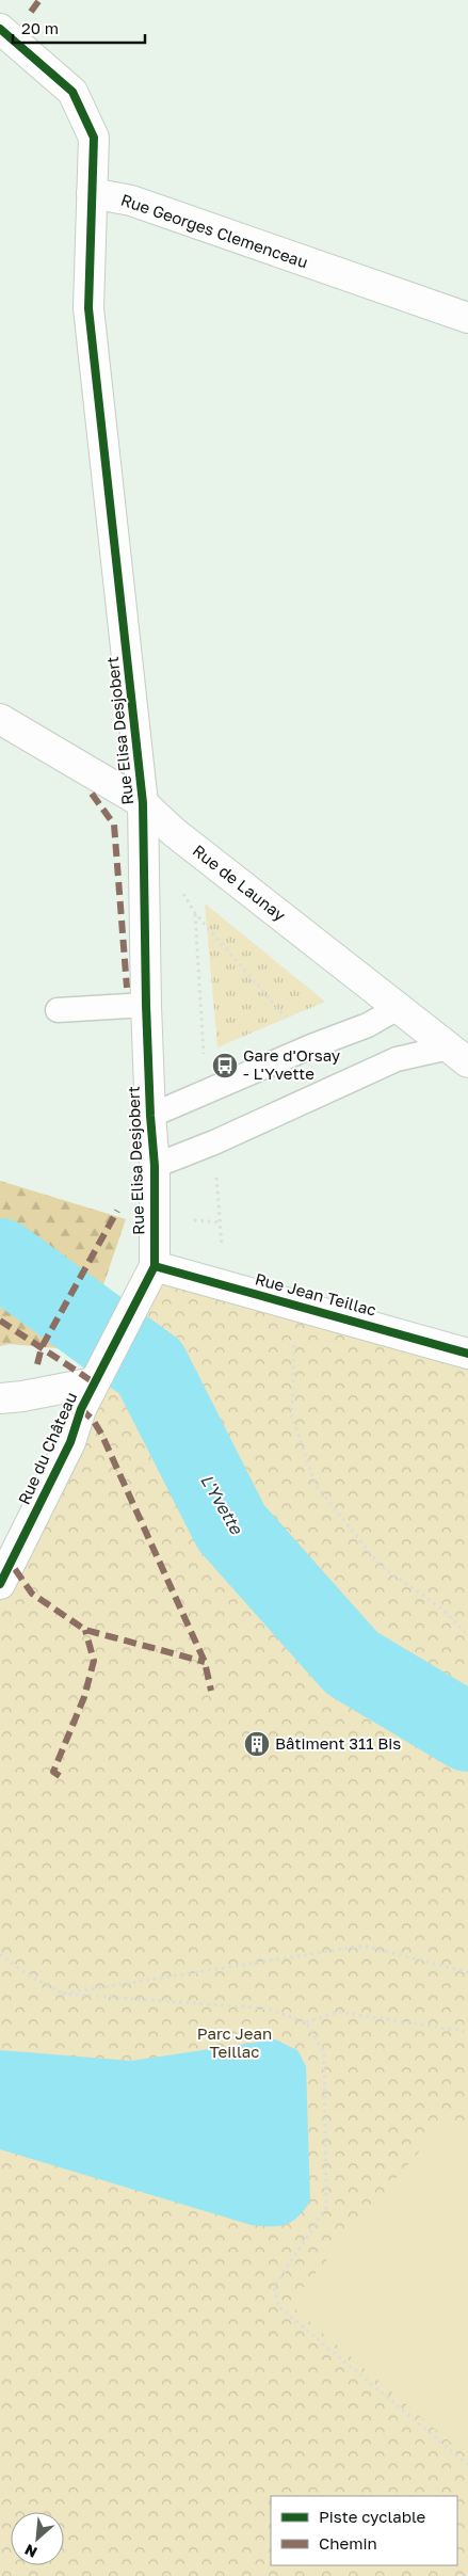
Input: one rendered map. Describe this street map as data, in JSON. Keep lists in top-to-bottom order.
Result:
{
  "streets": {
    "street": [
      "Rue Georges Clemenceau",
      "Rue Elisa Desjobert",
      "Rue de Launay",
      "Rue Jean Teillac",
      "Rue du Château"
    ]
  },
  "crossings": [
    ["Rue Georges Clemenceau", "Rue Elisa Desjobert"],
    ["Rue Elisa Desjobert", "Rue de Launay"],
    ["Rue Elisa Desjobert", "Rue Jean Teillac"],
    ["Rue Elisa Desjobert", "Rue du Château"],
    ["Rue Jean Teillac", "Rue du Château"]
  ],
  "water": ["L'Yvette"],
  "parks": ["Parc Jean Teillac"],
  "places": {
    "bus stop": ["Gare d'Orsay - L'Yvette"],
    "building": ["Bâtiment 311 Bis"]
  },
  "legend": ["Piste cyclable", "Chemin"],
  "scale_bar": "20 m",
  "north": "bottom left"
}
